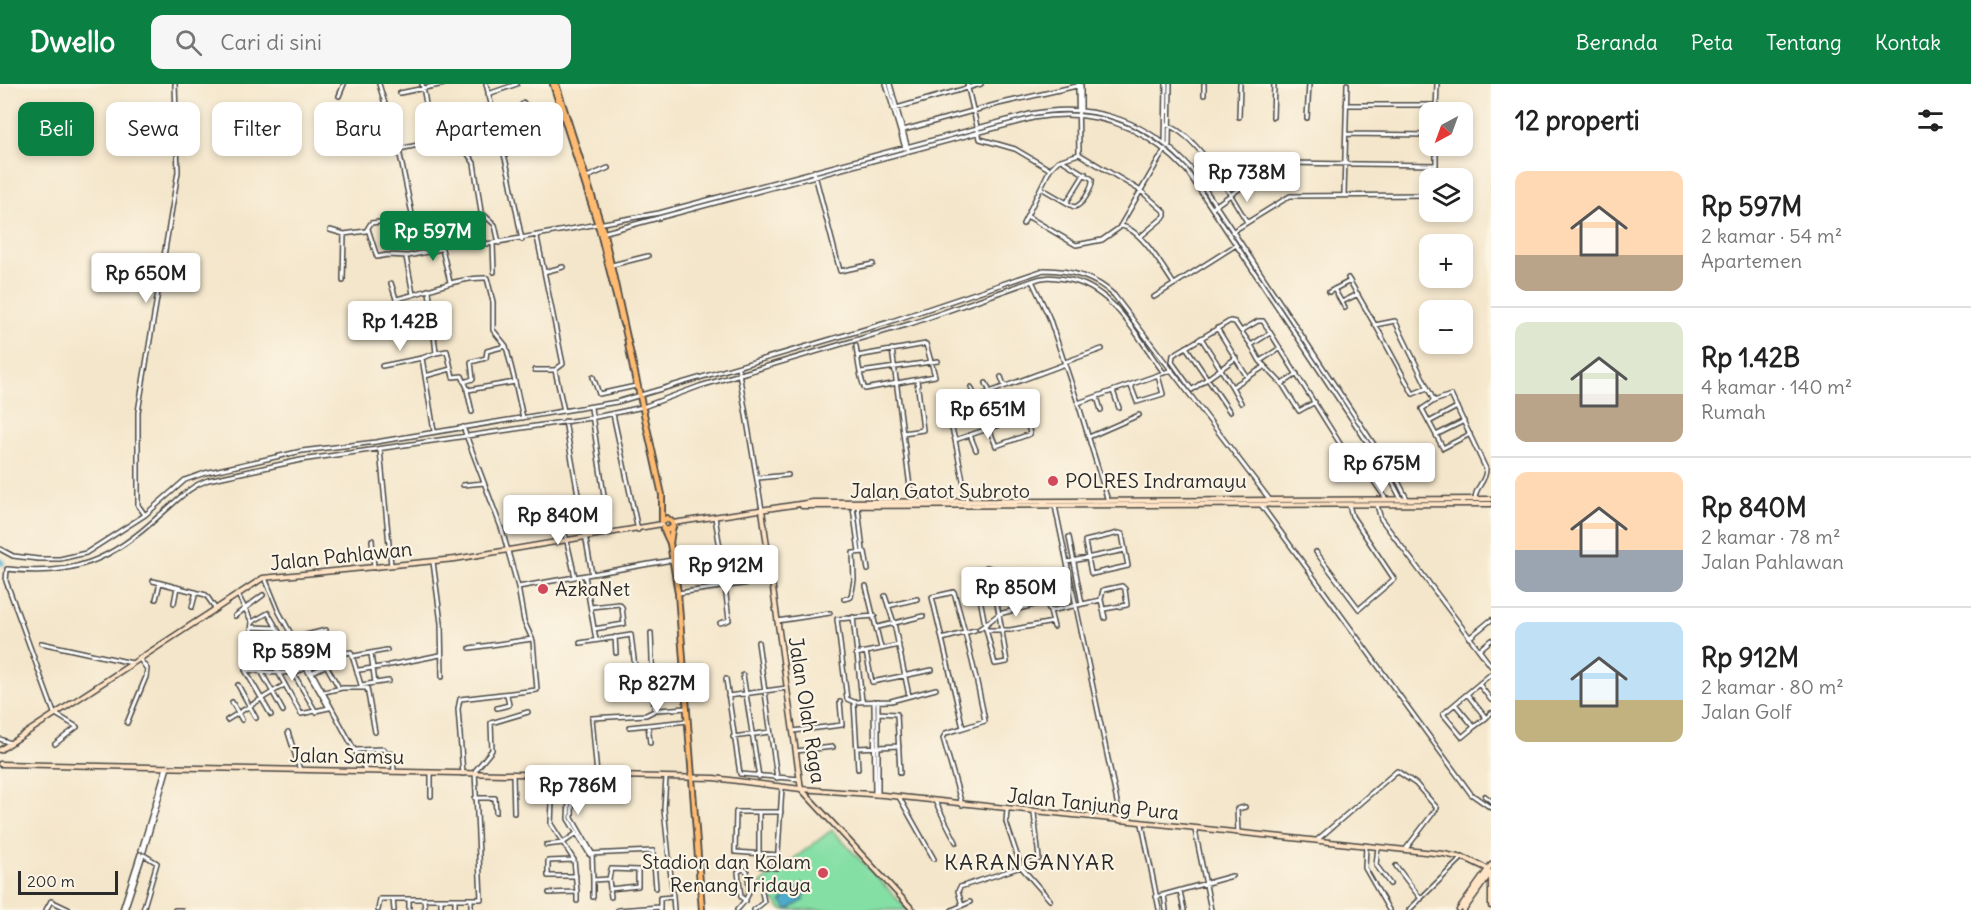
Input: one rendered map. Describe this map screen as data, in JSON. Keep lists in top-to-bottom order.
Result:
{
  "streets": {
    "street": [
      "Jalan Gatot Subroto",
      "Jalan Pahlawan",
      "Jalan Olah Raga",
      "Jalan Samsu",
      "Jalan Tanjung Pura"
    ]
  },
  "crossings": [
    ["Jalan Gatot Subroto", "Jalan Olah Raga"],
    ["Jalan Olah Raga", "Jalan Tanjung Pura"],
    ["Jalan Samsu", "Jalan Tanjung Pura"]
  ],
  "districts": ["KARANGANYAR"],
  "places": ["POLRES Indramayu", "AzkaNet", "Stadion dan Kolam Renang Tridaya"],
  "scale_bar": "200 m",
  "north": "bottom left",
  "page": {
    "header": "Dwello",
    "search": "Cari di sini",
    "nav": [
      "Beranda",
      "Peta",
      "Tentang",
      "Kontak"
    ],
    "heading": "12 properti",
    "map_buttons": ["+", "−"],
    "chip": [
      "Beli",
      "Sewa",
      "Filter",
      "Baru",
      "Apartemen"
    ],
    "price": [
      "Rp 738M",
      "Rp 597M",
      "Rp 650M",
      "Rp 1.42B",
      "Rp 651M",
      "Rp 675M",
      "Rp 840M",
      "Rp 912M",
      "Rp 850M",
      "Rp 589M",
      "Rp 827M",
      "Rp 786M"
    ],
    "list": [
      {
        "name": "Rp 597M",
        "note": "2 kamar · 54 m² · Apartemen"
      },
      {
        "name": "Rp 1.42B",
        "note": "4 kamar · 140 m² · Rumah"
      },
      {
        "name": "Rp 840M",
        "note": "2 kamar · 78 m² · Jalan Pahlawan"
      },
      {
        "name": "Rp 912M",
        "note": "2 kamar · 80 m² · Jalan Golf"
      }
    ],
    "scale": "200 m"
  }
}
